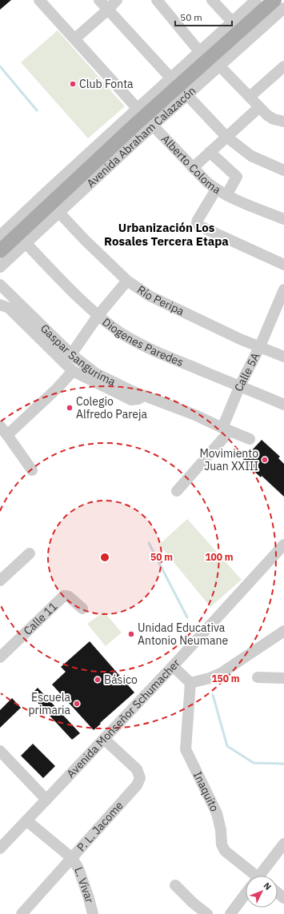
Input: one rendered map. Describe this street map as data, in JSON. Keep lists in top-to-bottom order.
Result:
{
  "streets": {
    "main road": ["Avenida Abraham Calazacón"],
    "street": [
      "Alberto Coloma",
      "Río Peripa",
      "Diogenes Paredes",
      "Gaspar Sangurima",
      "Calle 5A",
      "Calle 11",
      "Avenida Monseñor Schumacher",
      "Inaquito",
      "P. L. Jacome",
      "L. Vivar"
    ]
  },
  "crossings": [
    ["Avenida Abraham Calazacón", "Alberto Coloma"],
    ["Avenida Abraham Calazacón", "Río Peripa"],
    ["Avenida Abraham Calazacón", "Diogenes Paredes"],
    ["Río Peripa", "Calle 5A"],
    ["Diogenes Paredes", "Calle 5A"],
    ["Gaspar Sangurima", "Calle 5A"],
    ["Avenida Monseñor Schumacher", "P. L. Jacome"],
    ["Avenida Monseñor Schumacher", "L. Vivar"],
    ["P. L. Jacome", "L. Vivar"]
  ],
  "districts": ["Urbanización Los Rosales Tercera Etapa"],
  "places": [
    "Club Fonta",
    "Colegio Alfredo Pareja",
    "Movimiento Juan XXIII",
    "Unidad Educativa Antonio Neumane",
    "Básico",
    "Escuela primaria"
  ],
  "scale_bar": "50 m",
  "north": "top right",
  "rings": ["50 m", "100 m", "150 m"]
}
